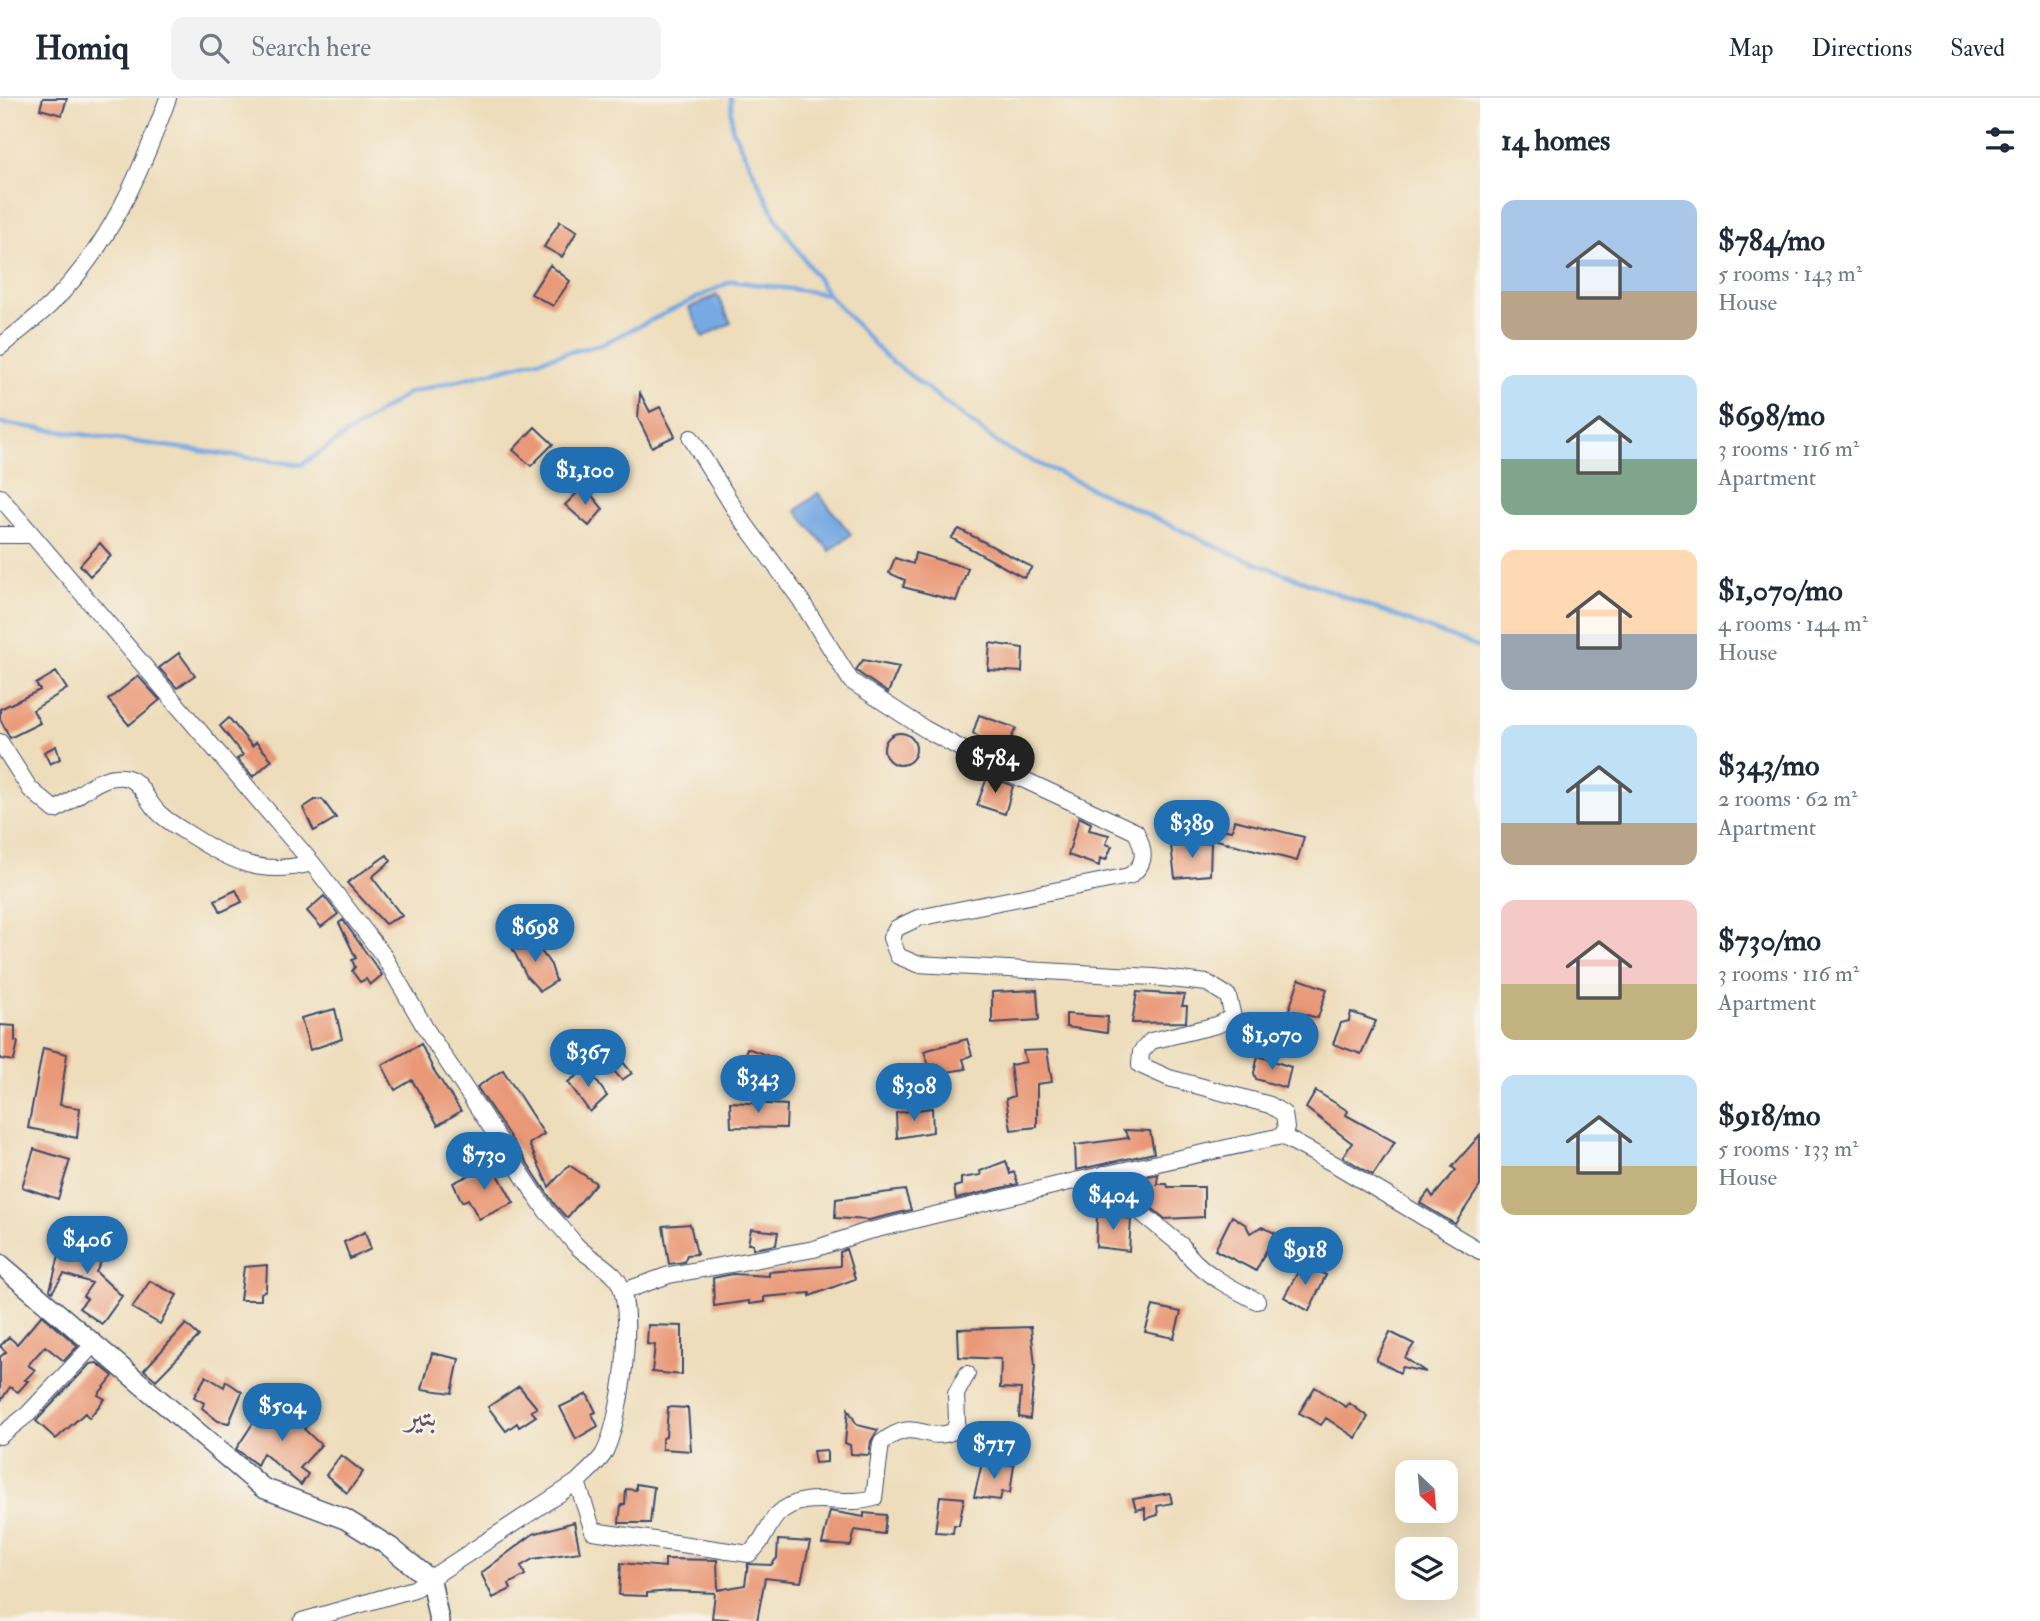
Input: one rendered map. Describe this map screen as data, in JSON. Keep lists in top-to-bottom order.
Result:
{
  "districts": ["بتير"],
  "north": "bottom right",
  "page": {
    "header": "Homiq",
    "search": "Search here",
    "nav": ["Map", "Directions", "Saved"],
    "heading": "14 homes",
    "list": [
      {
        "name": "$784/mo",
        "note": "5 rooms · 143 m² · House"
      },
      {
        "name": "$698/mo",
        "note": "3 rooms · 116 m² · Apartment"
      },
      {
        "name": "$1,070/mo",
        "note": "4 rooms · 144 m² · House"
      },
      {
        "name": "$343/mo",
        "note": "2 rooms · 62 m² · Apartment"
      },
      {
        "name": "$730/mo",
        "note": "3 rooms · 116 m² · Apartment"
      },
      {
        "name": "$918/mo",
        "note": "5 rooms · 133 m² · House"
      }
    ],
    "price": [
      "$1,100",
      "$784",
      "$389",
      "$698",
      "$1,070",
      "$367",
      "$343",
      "$308",
      "$730",
      "$404",
      "$406",
      "$918",
      "$504",
      "$717"
    ]
  }
}
